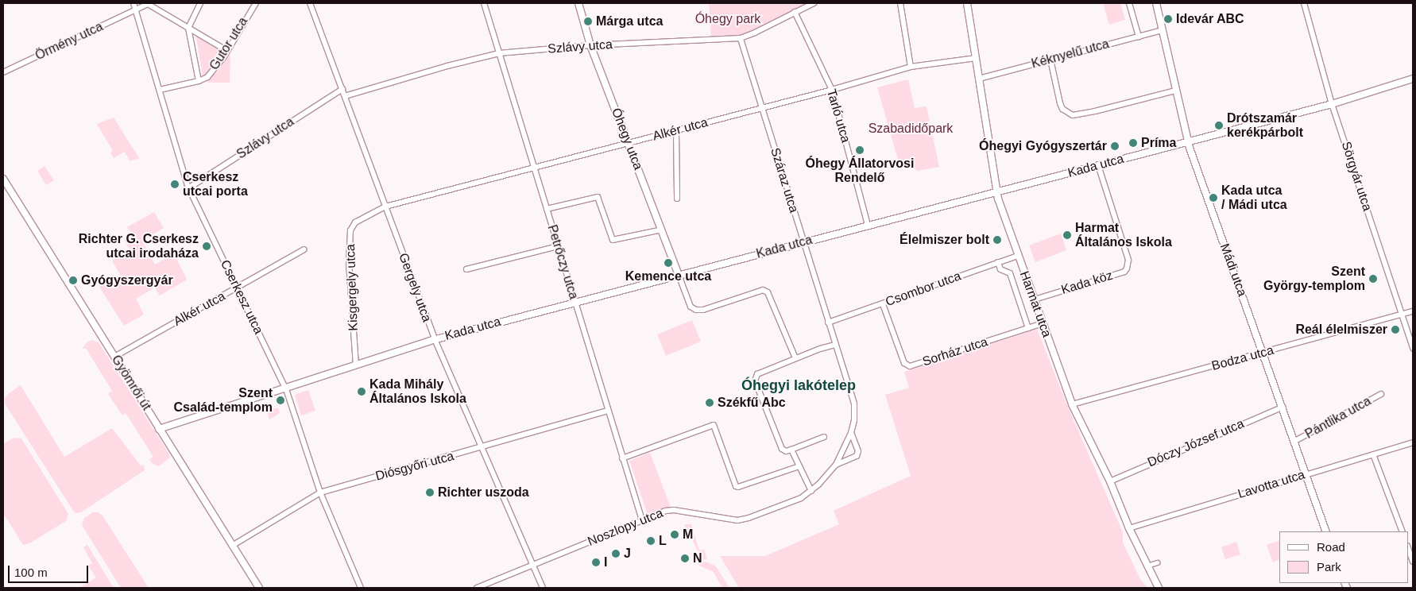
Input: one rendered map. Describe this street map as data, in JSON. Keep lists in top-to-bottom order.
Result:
{
  "streets": {
    "street": [
      "Örmény utca",
      "Gutor utca",
      "Szlávy utca",
      "Kéknyelű utca",
      "Tarló utca",
      "Alkér utca",
      "Óhegy utca",
      "Kada utca",
      "Sörgyár utca",
      "Száraz utca",
      "Petrőczy utca",
      "Mádi utca",
      "Kada köz",
      "Kisgergely utca",
      "Gergely utca",
      "Csombor utca",
      "Cserkesz utca",
      "Harmat utca",
      "Sorház utca",
      "Bodza utca",
      "Gyömrői út",
      "Pántlika utca",
      "Dóczy József utca",
      "Diósgyőri utca",
      "Lavotta utca",
      "Noszlopy utca"
    ]
  },
  "crossings": [
    ["Örmény utca", "Cserkesz utca"],
    ["Szlávy utca", "Tarló utca"],
    ["Szlávy utca", "Óhegy utca"],
    ["Szlávy utca", "Száraz utca"],
    ["Szlávy utca", "Petrőczy utca"],
    ["Szlávy utca", "Gergely utca"],
    ["Szlávy utca", "Cserkesz utca"],
    ["Kéknyelű utca", "Mádi utca"],
    ["Kéknyelű utca", "Harmat utca"],
    ["Tarló utca", "Alkér utca"],
    ["Tarló utca", "Kada utca"],
    ["Alkér utca", "Óhegy utca"],
    ["Alkér utca", "Száraz utca"],
    ["Alkér utca", "Petrőczy utca"],
    ["Alkér utca", "Kisgergely utca"],
    ["Alkér utca", "Gergely utca"],
    ["Alkér utca", "Cserkesz utca"],
    ["Alkér utca", "Harmat utca"],
    ["Alkér utca", "Gyömrői út"],
    ["Óhegy utca", "Kada utca"],
    ["Kada utca", "Sörgyár utca"],
    ["Kada utca", "Száraz utca"],
    ["Kada utca", "Petrőczy utca"],
    ["Kada utca", "Mádi utca"],
    ["Kada utca", "Kada köz"],
    ["Kada utca", "Kisgergely utca"],
    ["Kada utca", "Gergely utca"],
    ["Kada utca", "Cserkesz utca"],
    ["Kada utca", "Harmat utca"],
    ["Kada utca", "Gyömrői út"],
    ["Sörgyár utca", "Bodza utca"],
    ["Száraz utca", "Csombor utca"],
    ["Száraz utca", "Noszlopy utca"],
    ["Petrőczy utca", "Diósgyőri utca"],
    ["Petrőczy utca", "Noszlopy utca"],
    ["Mádi utca", "Bodza utca"],
    ["Mádi utca", "Pántlika utca"],
    ["Mádi utca", "Dóczy József utca"],
    ["Mádi utca", "Lavotta utca"],
    ["Kada köz", "Harmat utca"],
    ["Kisgergely utca", "Gergely utca"],
    ["Gergely utca", "Diósgyőri utca"],
    ["Gergely utca", "Noszlopy utca"],
    ["Csombor utca", "Harmat utca"],
    ["Csombor utca", "Sorház utca"],
    ["Csombor utca", "Noszlopy utca"],
    ["Cserkesz utca", "Diósgyőri utca"],
    ["Harmat utca", "Sorház utca"],
    ["Harmat utca", "Bodza utca"],
    ["Harmat utca", "Dóczy József utca"],
    ["Harmat utca", "Lavotta utca"],
    ["Gyömrői út", "Diósgyőri utca"]
  ],
  "districts": ["Óhegyi lakótelep"],
  "parks": ["Óhegy park", "Szabadidőpark"],
  "places": [
    "Idevár ABC",
    "Márga utca",
    "Drótszamár kerékpárbolt",
    "Príma",
    "Óhegyi Gyógyszertár",
    "Óhegy Állatorvosi Rendelő",
    "Cserkesz utcai porta",
    "Kada utca / Mádi utca",
    "Harmat Általános Iskola",
    "Élelmiszer bolt",
    "Richter G. Cserkesz utcai irodaháza",
    "Kemence utca",
    "Szent György-templom",
    "Gyógyszergyár",
    "Reál élelmiszer",
    "Kada Mihály Általános Iskola",
    "Szent Család-templom",
    "Székfű Abc",
    "Richter uszoda",
    "M",
    "L",
    "J",
    "N",
    "I"
  ],
  "legend": ["Road", "Park"],
  "scale_bar": "100 m"
}
